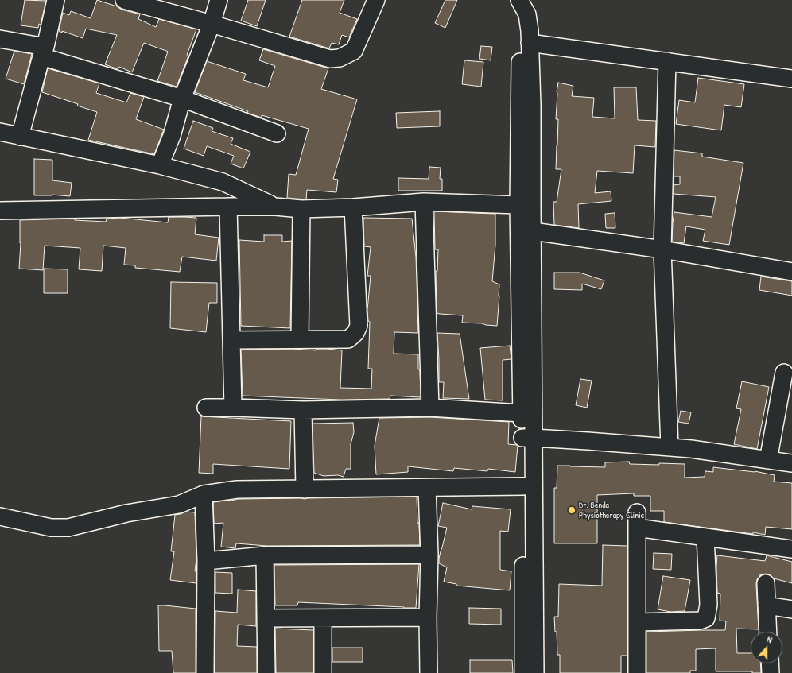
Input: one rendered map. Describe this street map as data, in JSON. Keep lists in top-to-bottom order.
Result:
{
  "places": ["Dr. Benda Physiotherapy Clinic"],
  "north": "top"
}
